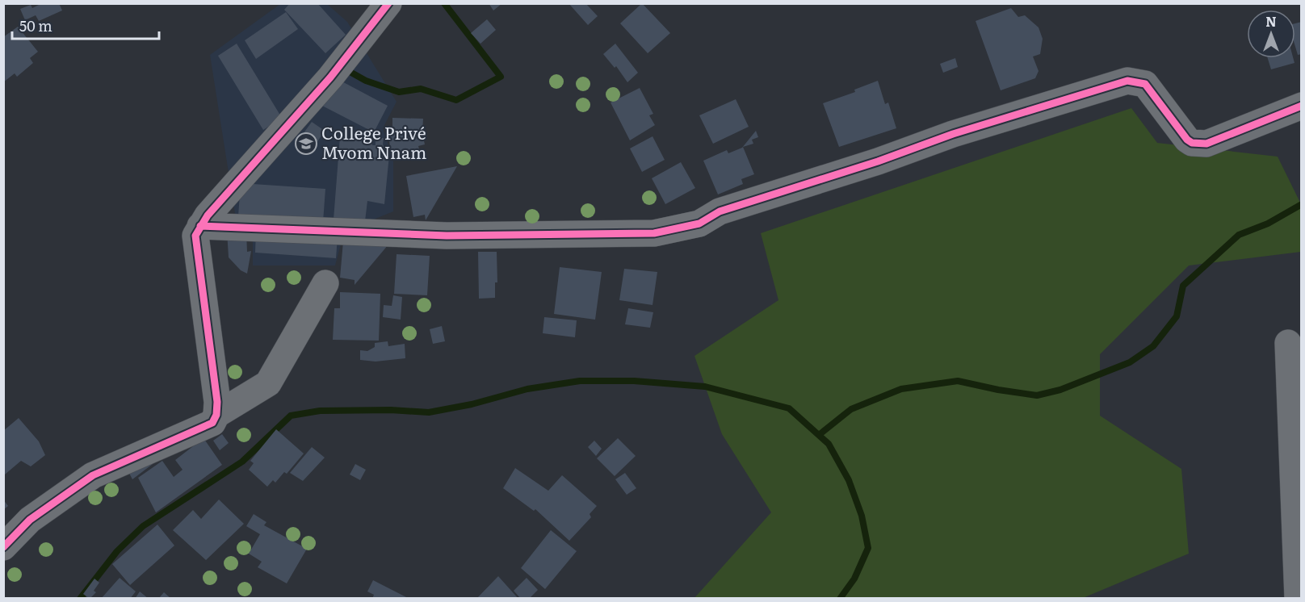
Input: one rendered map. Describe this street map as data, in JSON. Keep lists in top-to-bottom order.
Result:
{
  "places": {
    "school or university": ["College Privé Mvom Nnam"]
  },
  "scale_bar": "50 m",
  "north": "top"
}
